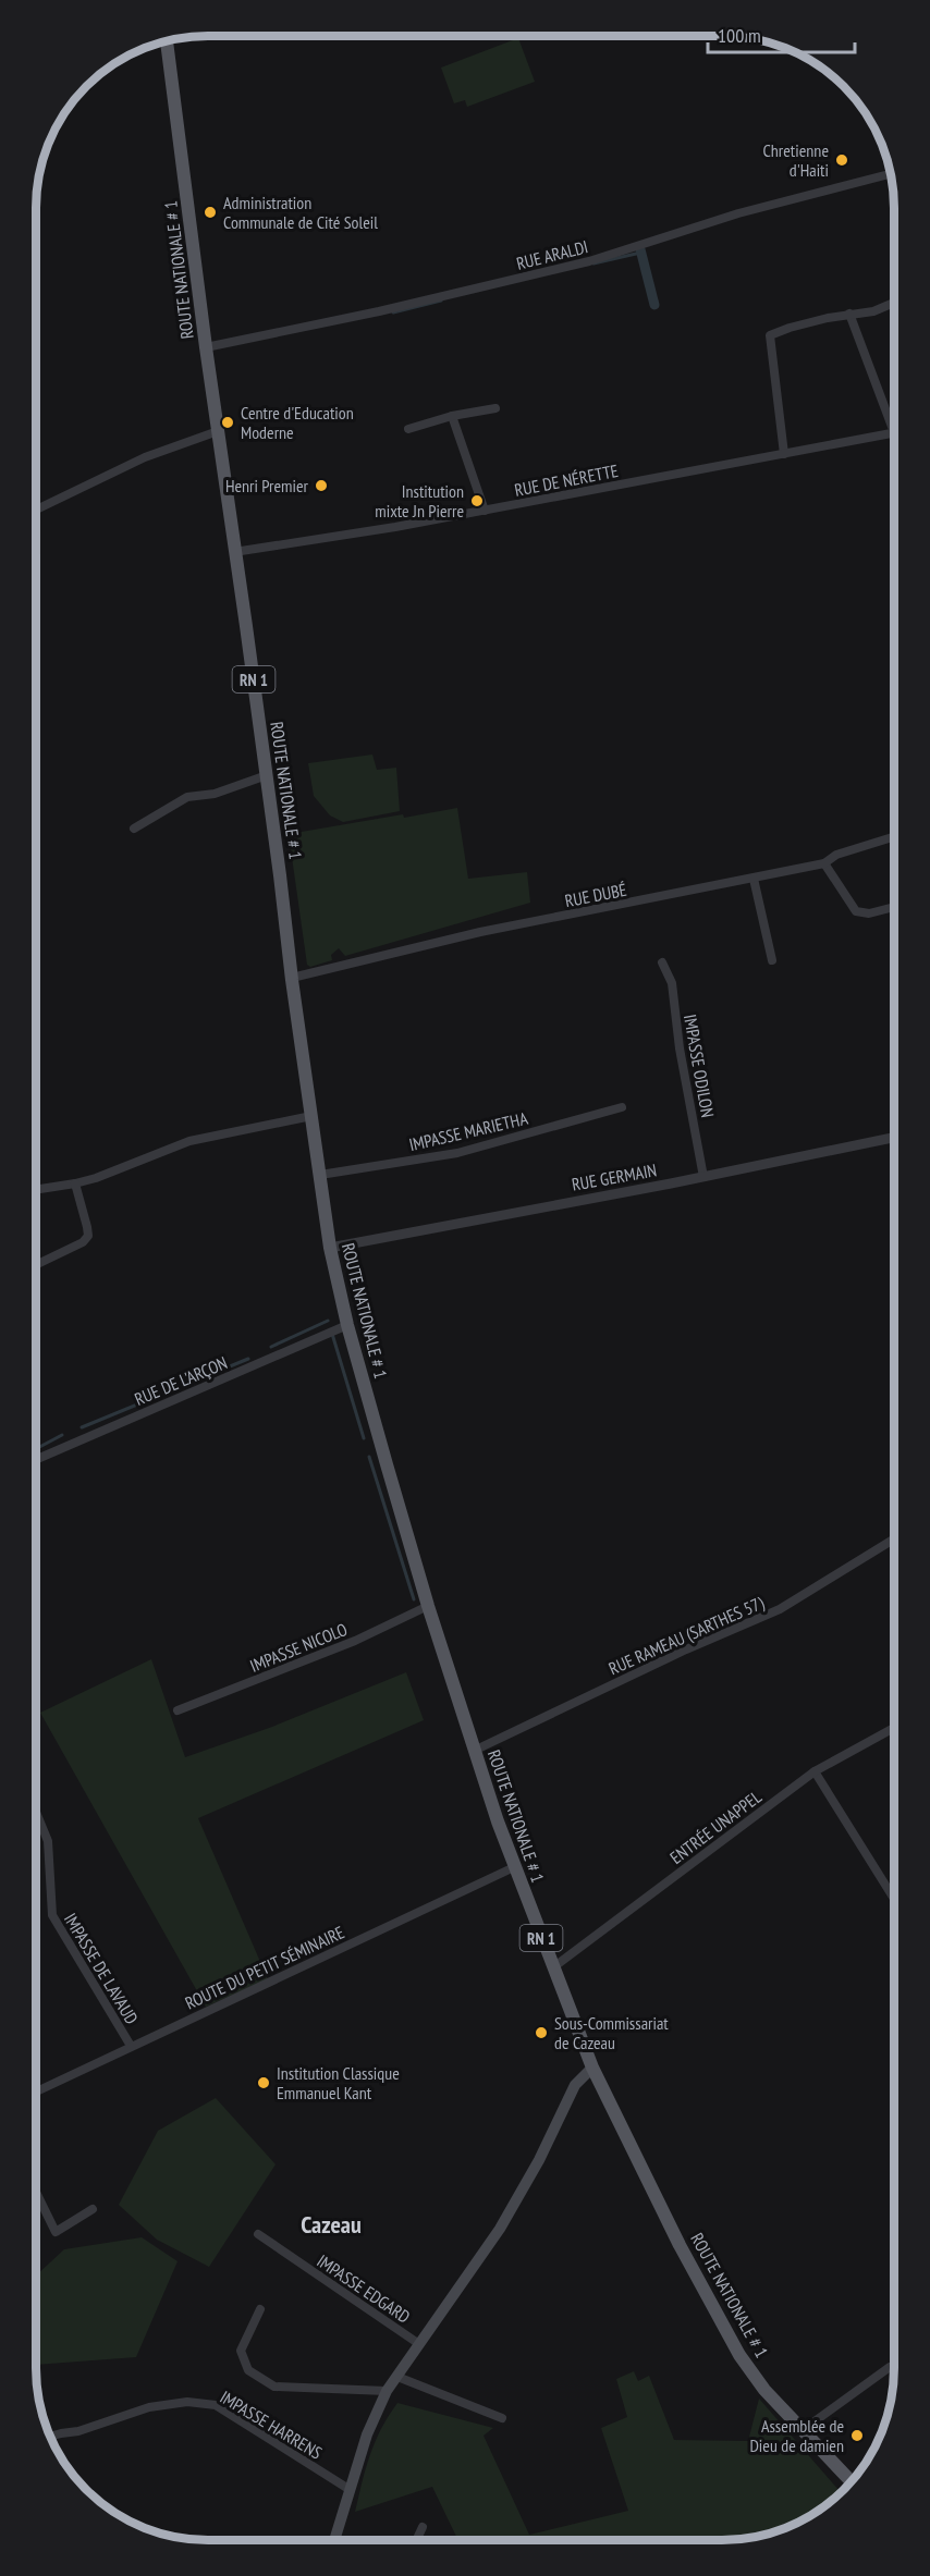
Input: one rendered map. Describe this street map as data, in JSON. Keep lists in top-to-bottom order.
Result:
{
  "streets": {
    "main road": ["ROUTE NATIONALE # 1", "RN 1"],
    "street": [
      "RUE ARALDI",
      "RUE DE NÉRETTE",
      "RUE DUBÉ",
      "IMPASSE ODILON",
      "IMPASSE MARIETHA",
      "RUE GERMAIN",
      "RUE DE L'ARÇON",
      "RUE RAMEAU (SARTHES 57)",
      "IMPASSE NICOLO",
      "ENTRÉE UNAPPEL",
      "ROUTE DU PETIT SÉMINAIRE",
      "IMPASSE DE LAVAUD",
      "IMPASSE EDGARD",
      "IMPASSE HARRENS"
    ]
  },
  "crossings": [
    ["RUE ARALDI", "ROUTE NATIONALE # 1"],
    ["ROUTE NATIONALE # 1", "RUE DE NÉRETTE"],
    ["ROUTE NATIONALE # 1", "RUE DUBÉ"],
    ["ROUTE NATIONALE # 1", "IMPASSE MARIETHA"],
    ["ROUTE NATIONALE # 1", "RUE GERMAIN"],
    ["ROUTE NATIONALE # 1", "RUE DE L'ARÇON"],
    ["ROUTE NATIONALE # 1", "RUE RAMEAU (SARTHES 57)"],
    ["ROUTE NATIONALE # 1", "IMPASSE NICOLO"],
    ["ROUTE NATIONALE # 1", "ENTRÉE UNAPPEL"],
    ["ROUTE NATIONALE # 1", "ROUTE DU PETIT SÉMINAIRE"],
    ["IMPASSE ODILON", "RUE GERMAIN"],
    ["ROUTE DU PETIT SÉMINAIRE", "IMPASSE DE LAVAUD"]
  ],
  "districts": ["Cazeau"],
  "places": [
    "Chretienne d'Haiti",
    "Administration Communale de Cité Soleil",
    "Centre d'Education Moderne",
    "Henri Premier",
    "Institution mixte Jn Pierre",
    "Sous-Commissariat de Cazeau",
    "Institution Classique Emmanuel Kant",
    "Assemblée de Dieu de damien"
  ],
  "scale_bar": "100 m"
}
